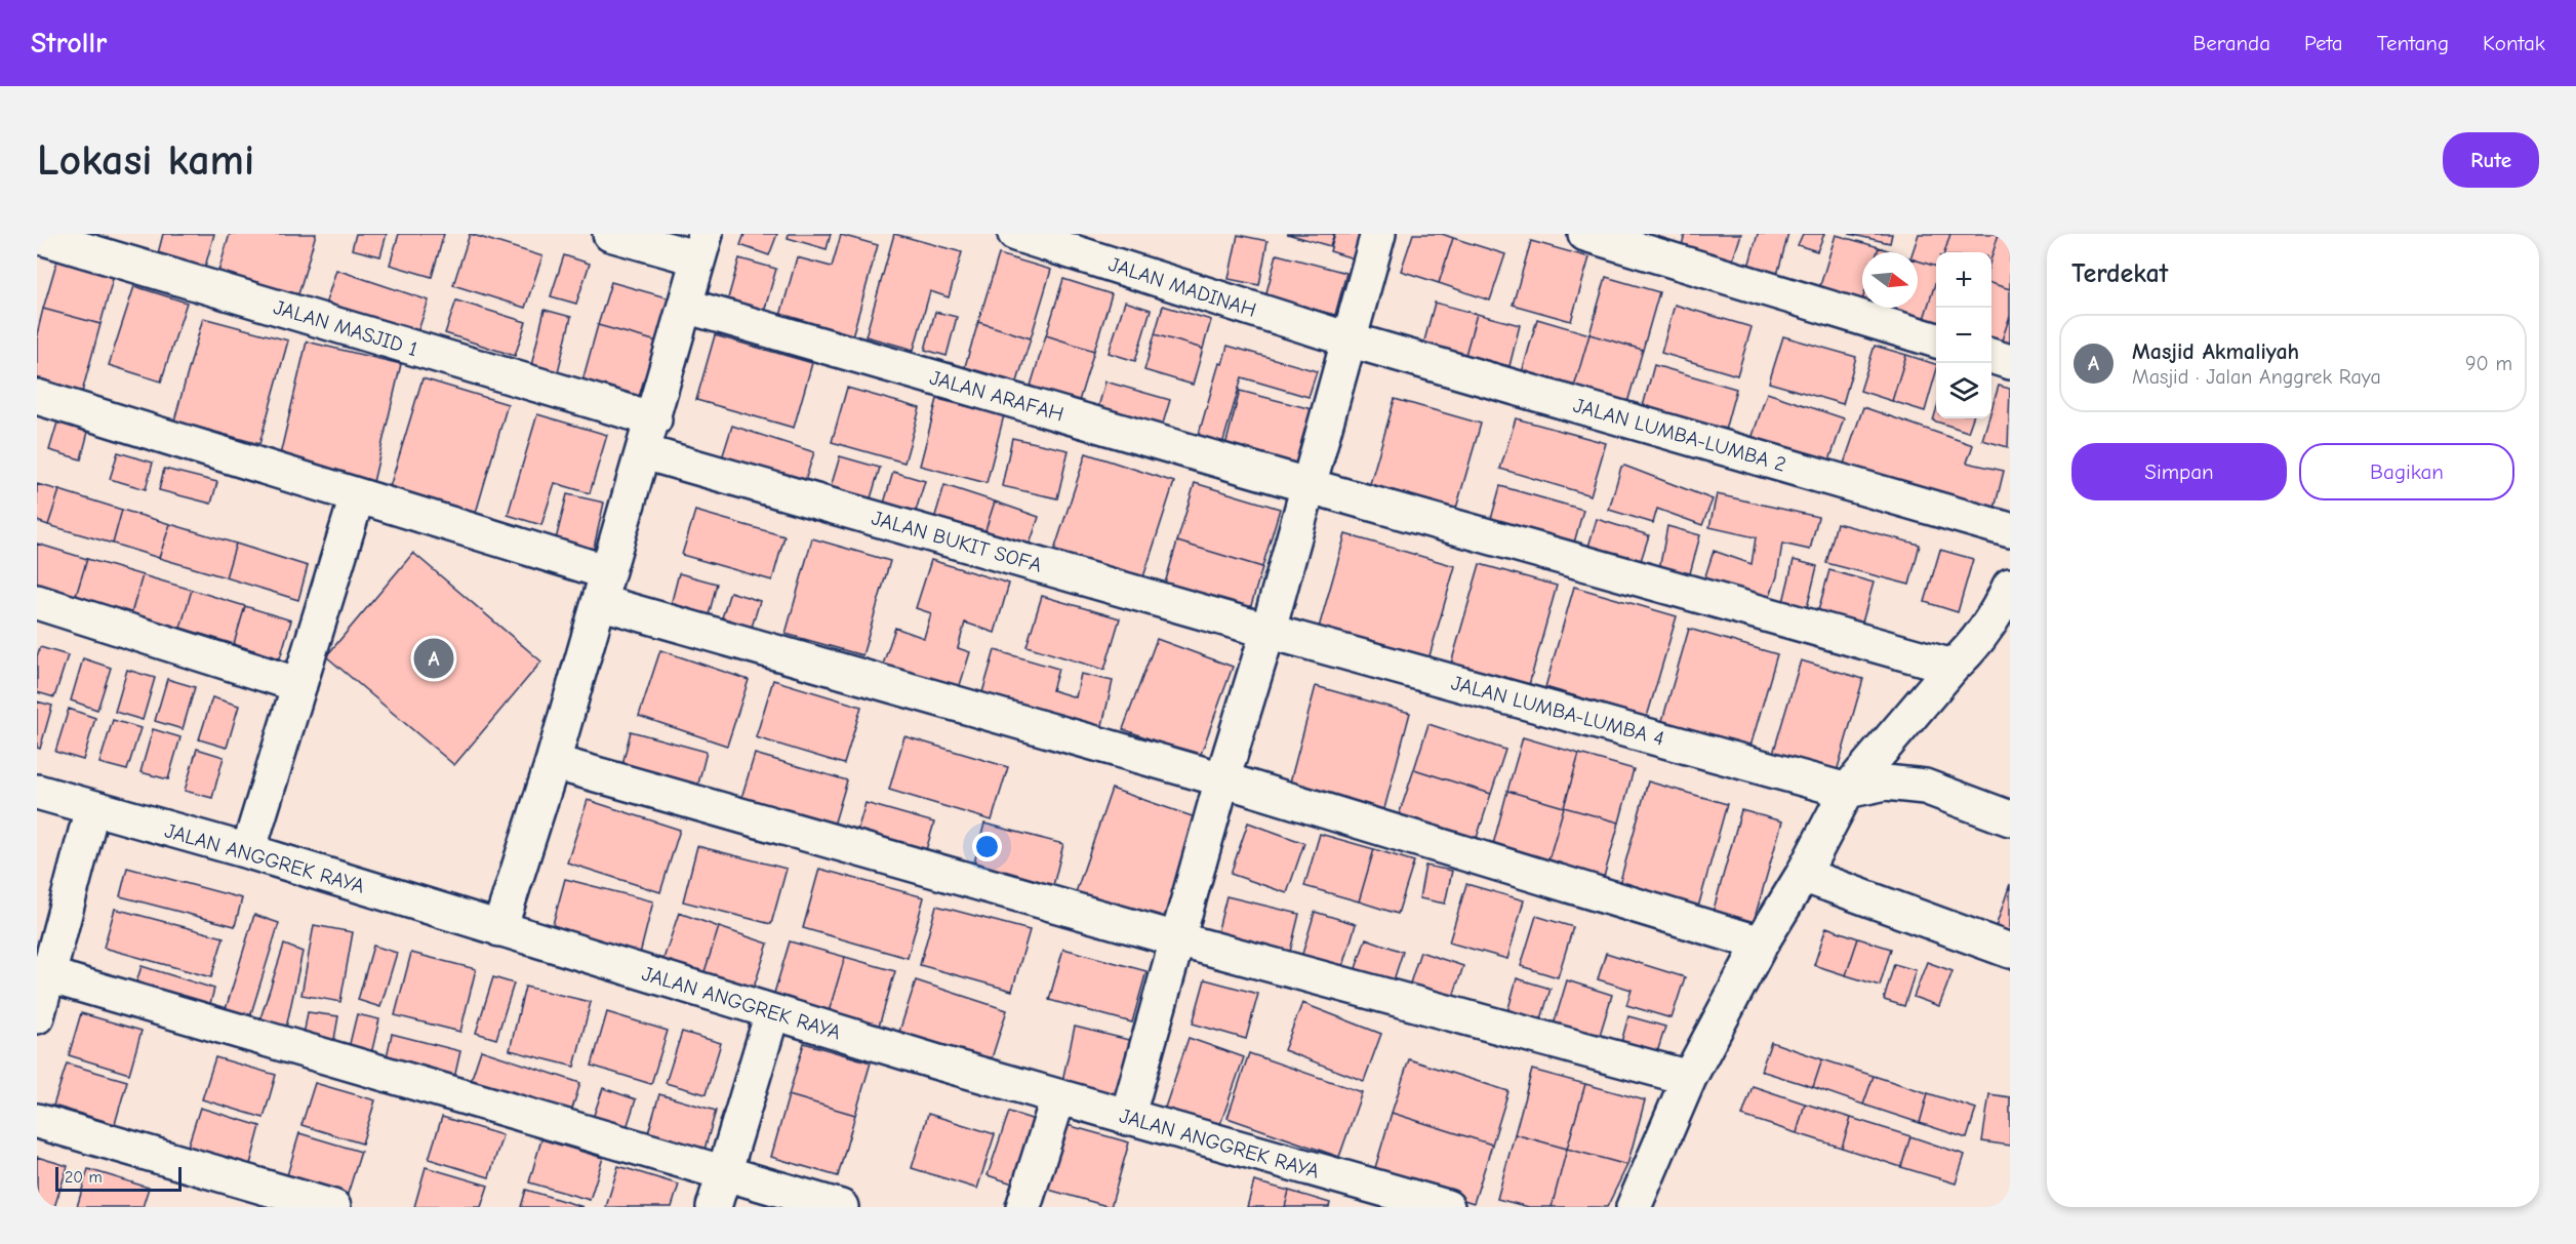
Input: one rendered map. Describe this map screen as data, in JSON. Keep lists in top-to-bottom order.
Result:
{
  "streets": {
    "street": [
      "JALAN MADINAH",
      "JALAN MASJID 1",
      "JALAN ARAFAH",
      "JALAN LUMBA-LUMBA 2",
      "JALAN BUKIT SOFA",
      "JALAN LUMBA-LUMBA 4",
      "JALAN ANGGREK RAYA"
    ]
  },
  "crossings": [
    ["JALAN MADINAH", "JALAN LUMBA-LUMBA 2"],
    ["JALAN BUKIT SOFA", "JALAN LUMBA-LUMBA 4"]
  ],
  "scale_bar": "20 m",
  "north": "right",
  "page": {
    "header": "Strollr",
    "nav": [
      "Beranda",
      "Peta",
      "Tentang",
      "Kontak"
    ],
    "buttons": [
      "Rute",
      ["Simpan", "Bagikan"]
    ],
    "title": "Lokasi kami",
    "heading": "Terdekat",
    "map_buttons": ["+", "−"],
    "list": [
      {
        "mark": "A",
        "name": "Masjid Akmaliyah",
        "note": "Masjid · Jalan Anggrek Raya",
        "value": "90 m"
      }
    ],
    "pins": "A",
    "scale": "20 m"
  }
}
